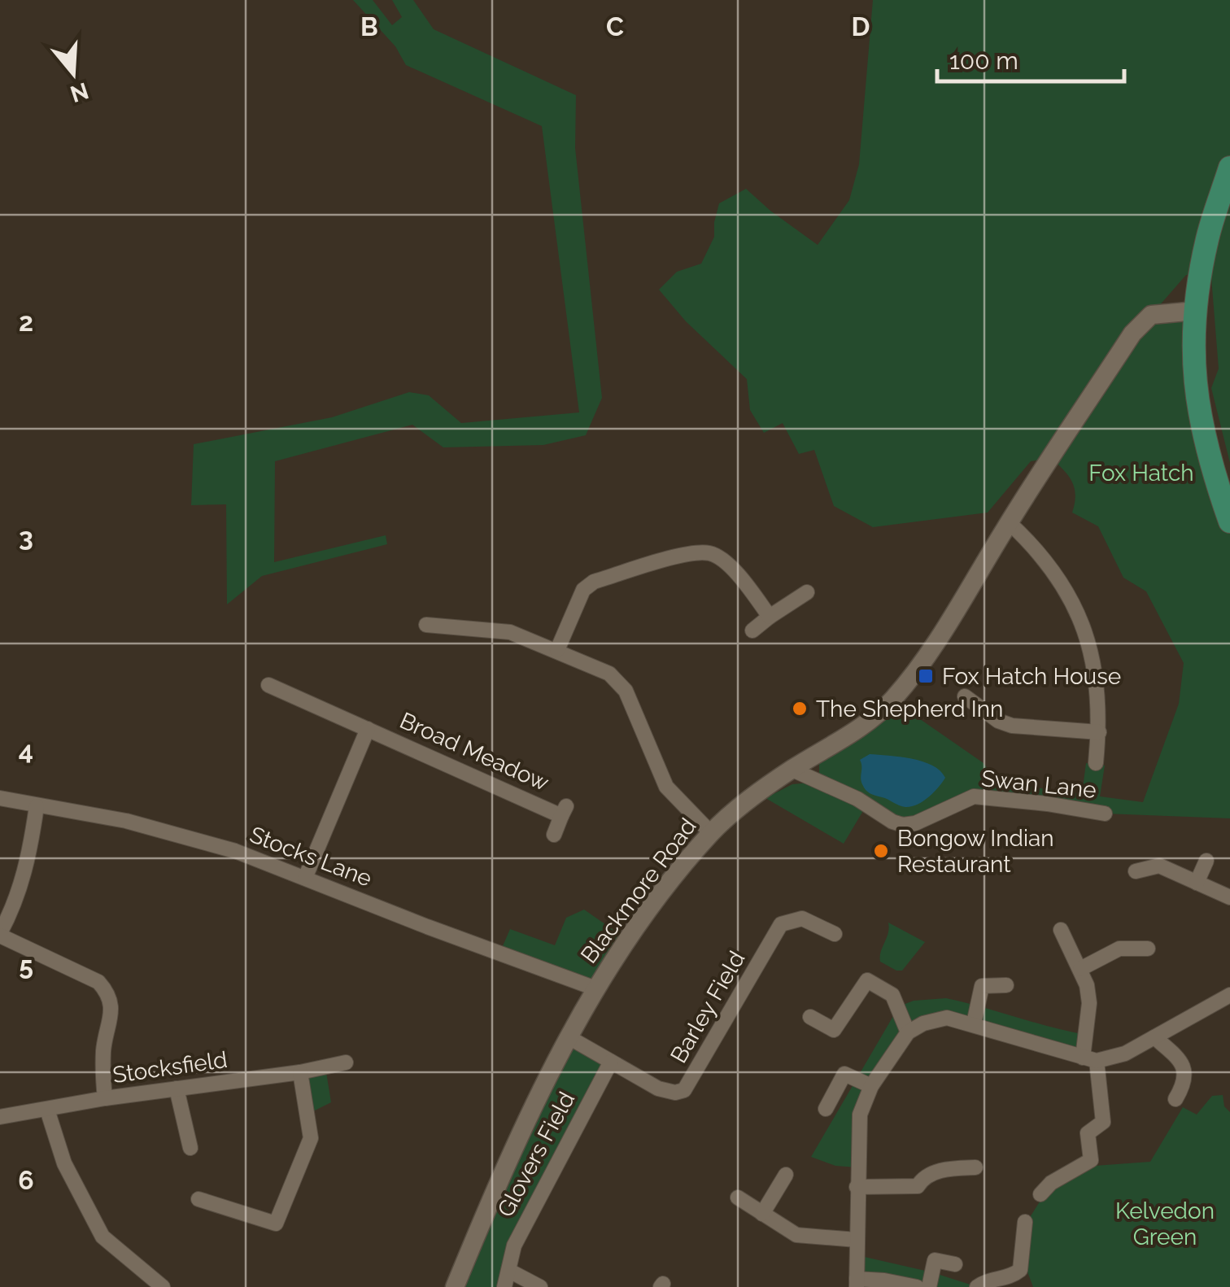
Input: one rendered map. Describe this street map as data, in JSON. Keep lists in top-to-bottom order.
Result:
{
  "streets": {
    "street": [
      "Broad Meadow",
      "Swan Lane",
      "Stocks Lane",
      "Blackmore Road",
      "Barley Field",
      "Stocksfield",
      "Glovers Field"
    ]
  },
  "crossings": [
    ["Broad Meadow", "Stocks Lane"],
    ["Swan Lane", "Blackmore Road"],
    ["Stocks Lane", "Blackmore Road"],
    ["Blackmore Road", "Barley Field"],
    ["Barley Field", "Glovers Field"]
  ],
  "parks": ["Fox Hatch", "Kelvedon Green"],
  "places": {
    "transit": ["Fox Hatch House"],
    "other": ["The Shepherd Inn", "Bongow Indian Restaurant"]
  },
  "scale_bar": "100 m",
  "north": "bottom",
  "grid": {
    "columns": ["B", "C", "D"],
    "rows": [
      "2",
      "3",
      "4",
      "5",
      "6"
    ]
  }
}
